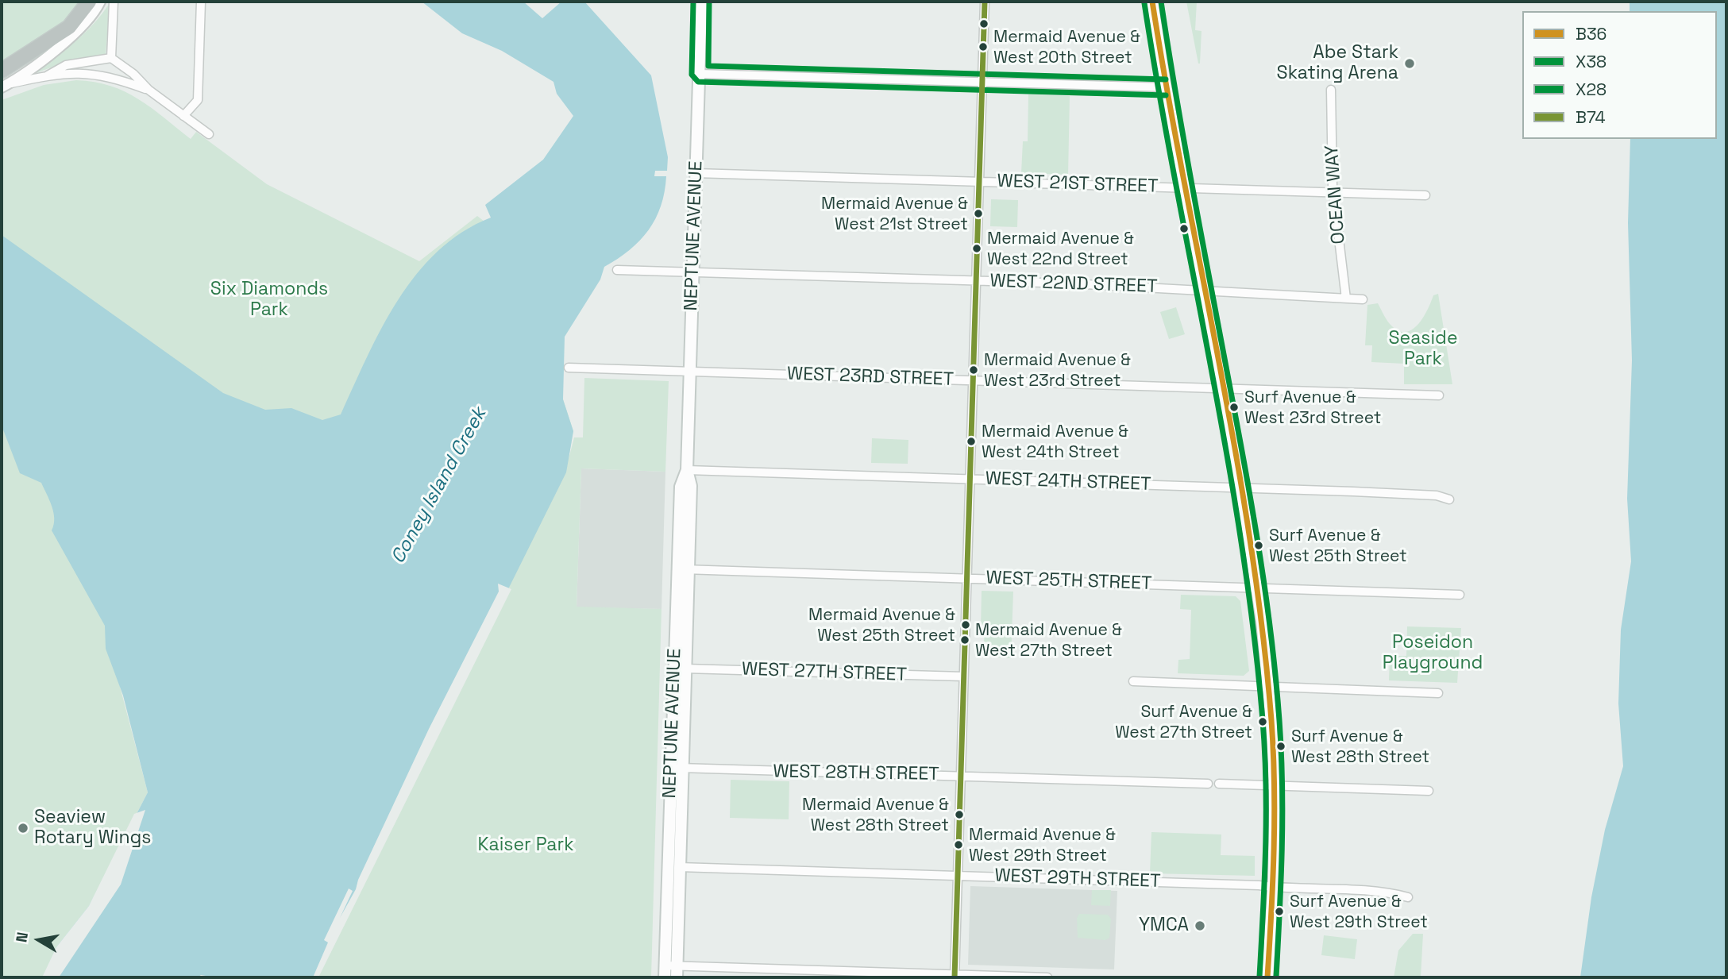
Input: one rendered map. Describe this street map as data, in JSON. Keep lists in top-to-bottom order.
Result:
{
  "streets": {
    "main road": ["NEPTUNE AVENUE"],
    "street": [
      "WEST 21ST STREET",
      "OCEAN WAY",
      "WEST 22ND STREET",
      "WEST 23RD STREET",
      "WEST 24TH STREET",
      "WEST 25TH STREET",
      "WEST 27TH STREET",
      "WEST 28TH STREET",
      "WEST 29TH STREET"
    ]
  },
  "crossings": [
    ["WEST 21ST STREET", "OCEAN WAY"],
    ["WEST 21ST STREET", "NEPTUNE AVENUE"],
    ["OCEAN WAY", "WEST 22ND STREET"],
    ["NEPTUNE AVENUE", "WEST 22ND STREET"],
    ["NEPTUNE AVENUE", "WEST 23RD STREET"],
    ["NEPTUNE AVENUE", "WEST 24TH STREET"],
    ["NEPTUNE AVENUE", "WEST 25TH STREET"],
    ["NEPTUNE AVENUE", "WEST 27TH STREET"],
    ["NEPTUNE AVENUE", "WEST 28TH STREET"],
    ["NEPTUNE AVENUE", "WEST 29TH STREET"]
  ],
  "water": ["Coney Island Creek"],
  "parks": [
    "Six Diamonds Park",
    "Seaside Park",
    "Poseidon Playground",
    "Kaiser Park"
  ],
  "places": [
    "Mermaid Avenue & West 20th Street",
    "Abe Stark Skating Arena",
    "Mermaid Avenue & West 21st Street",
    "Mermaid Avenue & West 22nd Street",
    "Mermaid Avenue & West 23rd Street",
    "Surf Avenue & West 23rd Street",
    "Mermaid Avenue & West 24th Street",
    "Surf Avenue & West 25th Street",
    "Mermaid Avenue & West 25th Street",
    "Mermaid Avenue & West 27th Street",
    "Surf Avenue & West 27th Street",
    "Surf Avenue & West 28th Street",
    "Mermaid Avenue & West 28th Street",
    "Seaview Rotary Wings",
    "Mermaid Avenue & West 29th Street",
    "Surf Avenue & West 29th Street",
    "YMCA"
  ],
  "lines": [
    "transit line B36",
    "transit line X38",
    "transit line X28",
    "transit line B74"
  ],
  "legend": [
    "B36",
    "X38",
    "X28",
    "B74"
  ],
  "north": "left"
}
